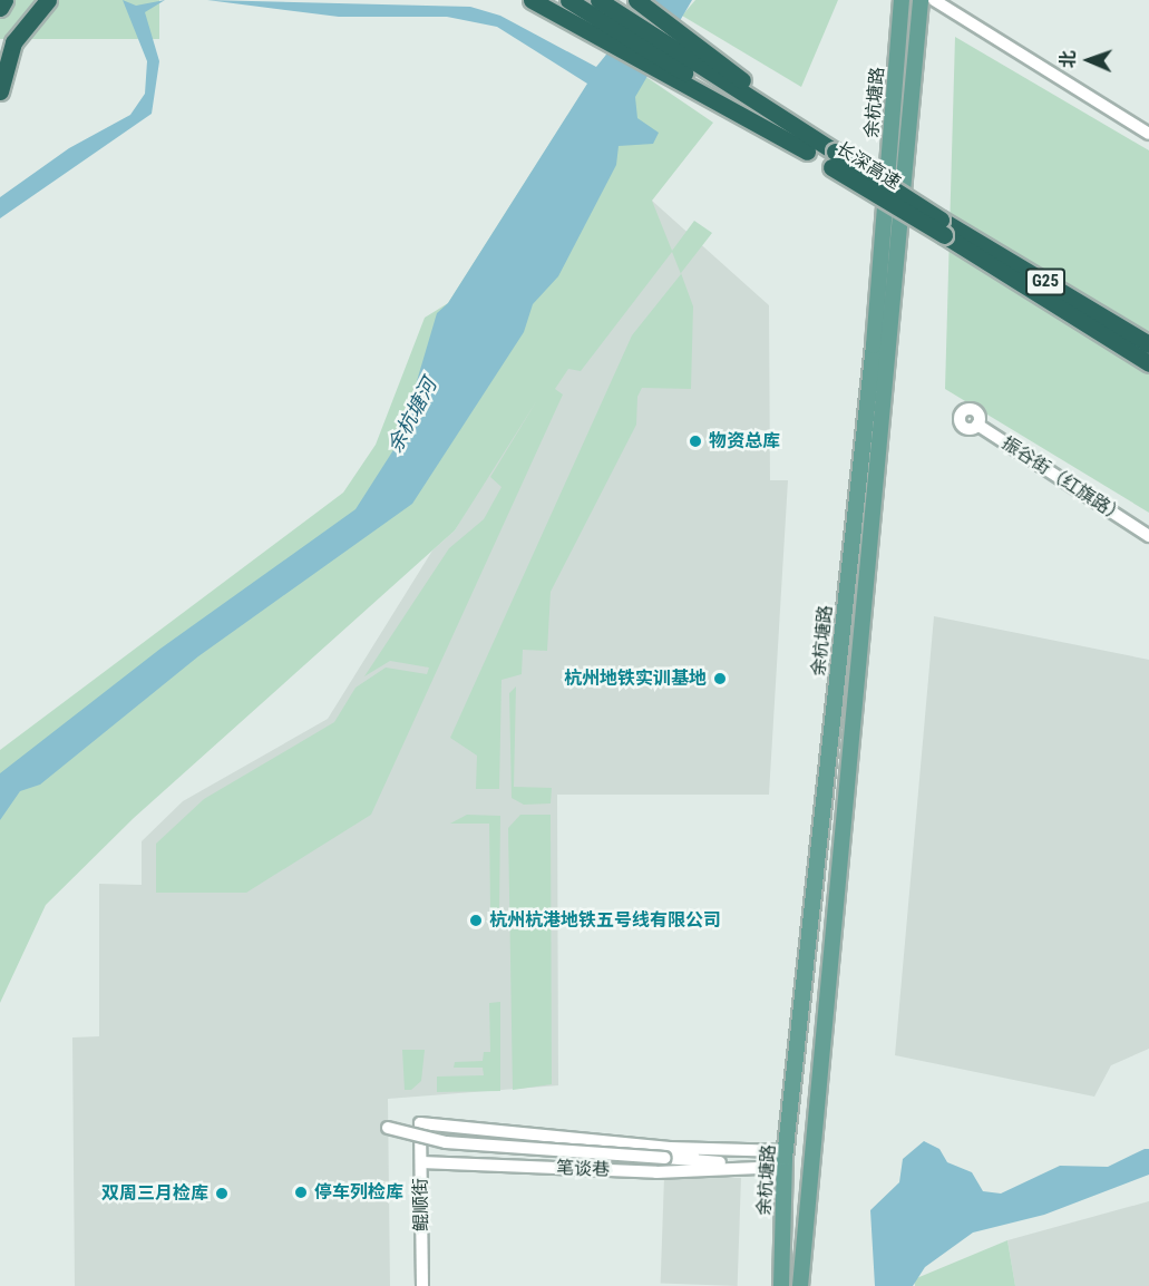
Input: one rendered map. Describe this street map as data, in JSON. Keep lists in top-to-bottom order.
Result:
{
  "streets": {
    "highway": ["长深高速", "G25"],
    "main road": ["余杭塘路"],
    "street": ["振谷街（红旗路）", "笔谈巷", "鲲顺街"]
  },
  "crossings": [
    ["余杭塘路", "笔谈巷"],
    ["笔谈巷", "鲲顺街"]
  ],
  "water": ["余杭塘河"],
  "places": [
    "物资总库",
    "杭州地铁实训基地",
    "杭州杭港地铁五号线有限公司",
    "停车列检库",
    "双周三月检库"
  ],
  "north": "left"
}
